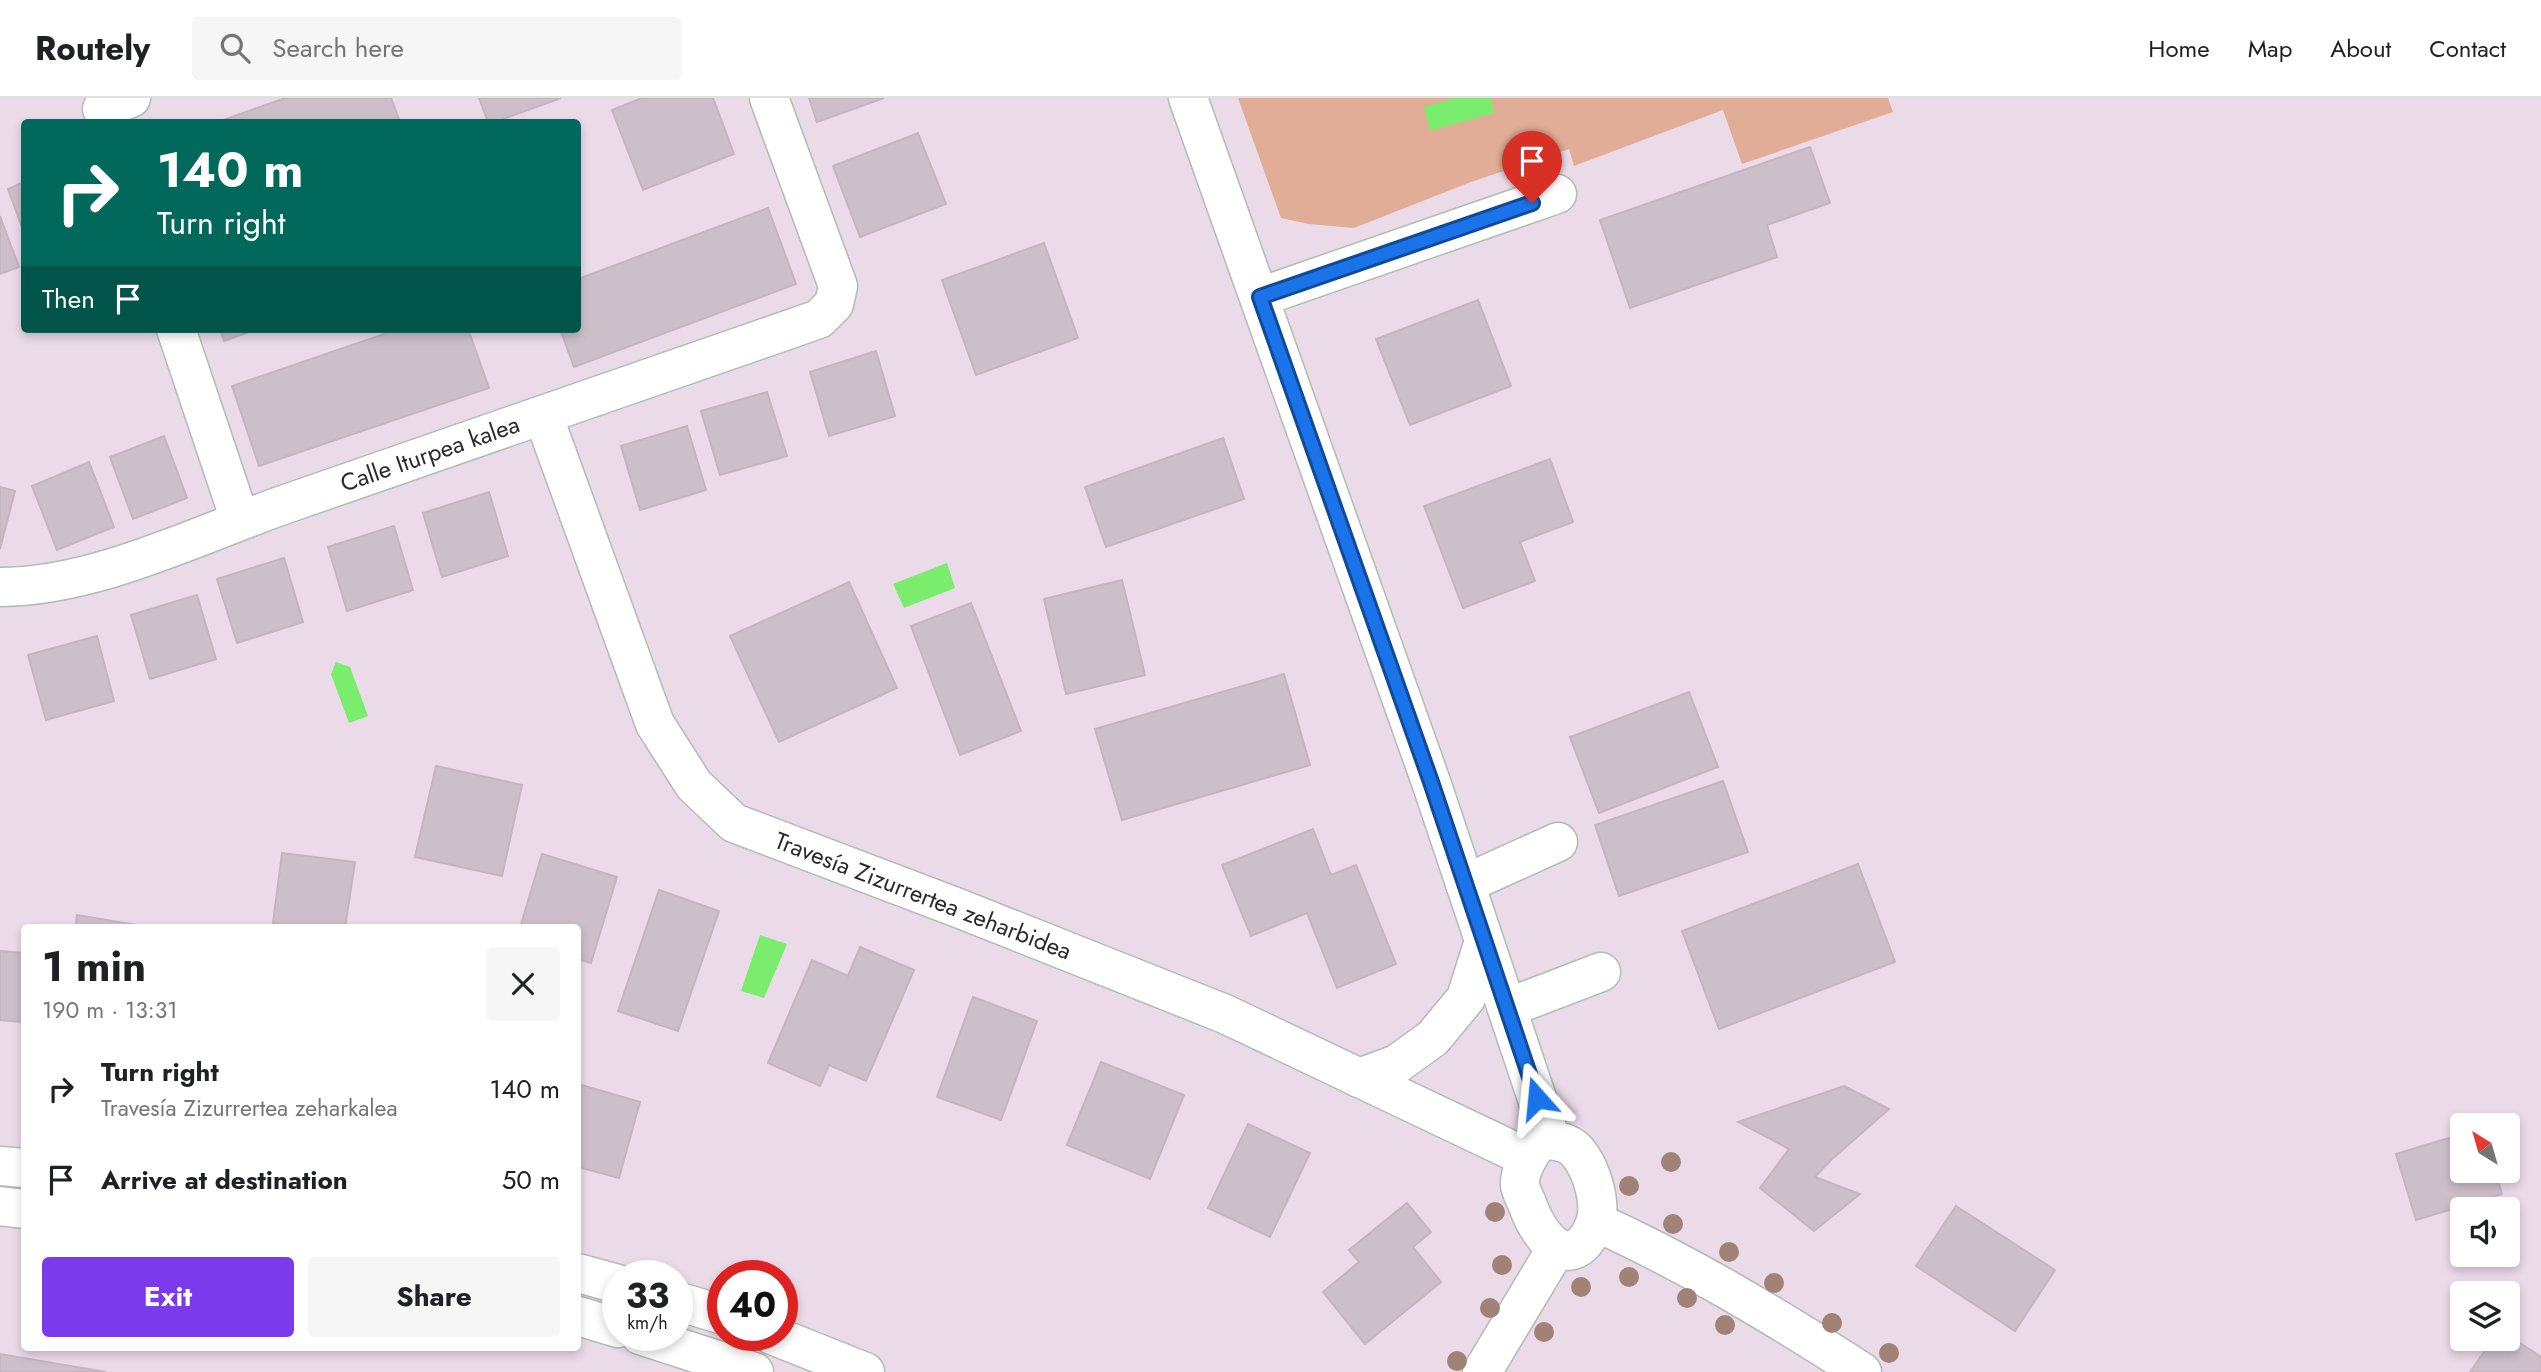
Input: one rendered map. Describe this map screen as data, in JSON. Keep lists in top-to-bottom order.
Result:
{
  "streets": {
    "street": ["Calle Iturpea kalea", "Travesía Zizurrertea zeharbidea"]
  },
  "crossings": [
    ["Calle Iturpea kalea", "Travesía Zizurrertea zeharbidea"]
  ],
  "north": "top left",
  "page": {
    "header": "Routely",
    "search": "Search here",
    "nav": [
      "Home",
      "Map",
      "About",
      "Contact"
    ],
    "turn": ["140 m", "Turn right"],
    "then": "Then",
    "heading": ["1 min", "190 m · 13:31"],
    "list": [
      {
        "name": "Turn right",
        "note": "Travesía Zizurrertea zeharkalea",
        "value": "140 m"
      },
      {
        "name": "Arrive at destination",
        "value": "50 m"
      }
    ],
    "buttons": ["Exit", "Share"],
    "speed": "33 km/h",
    "limit": "40"
  }
}
